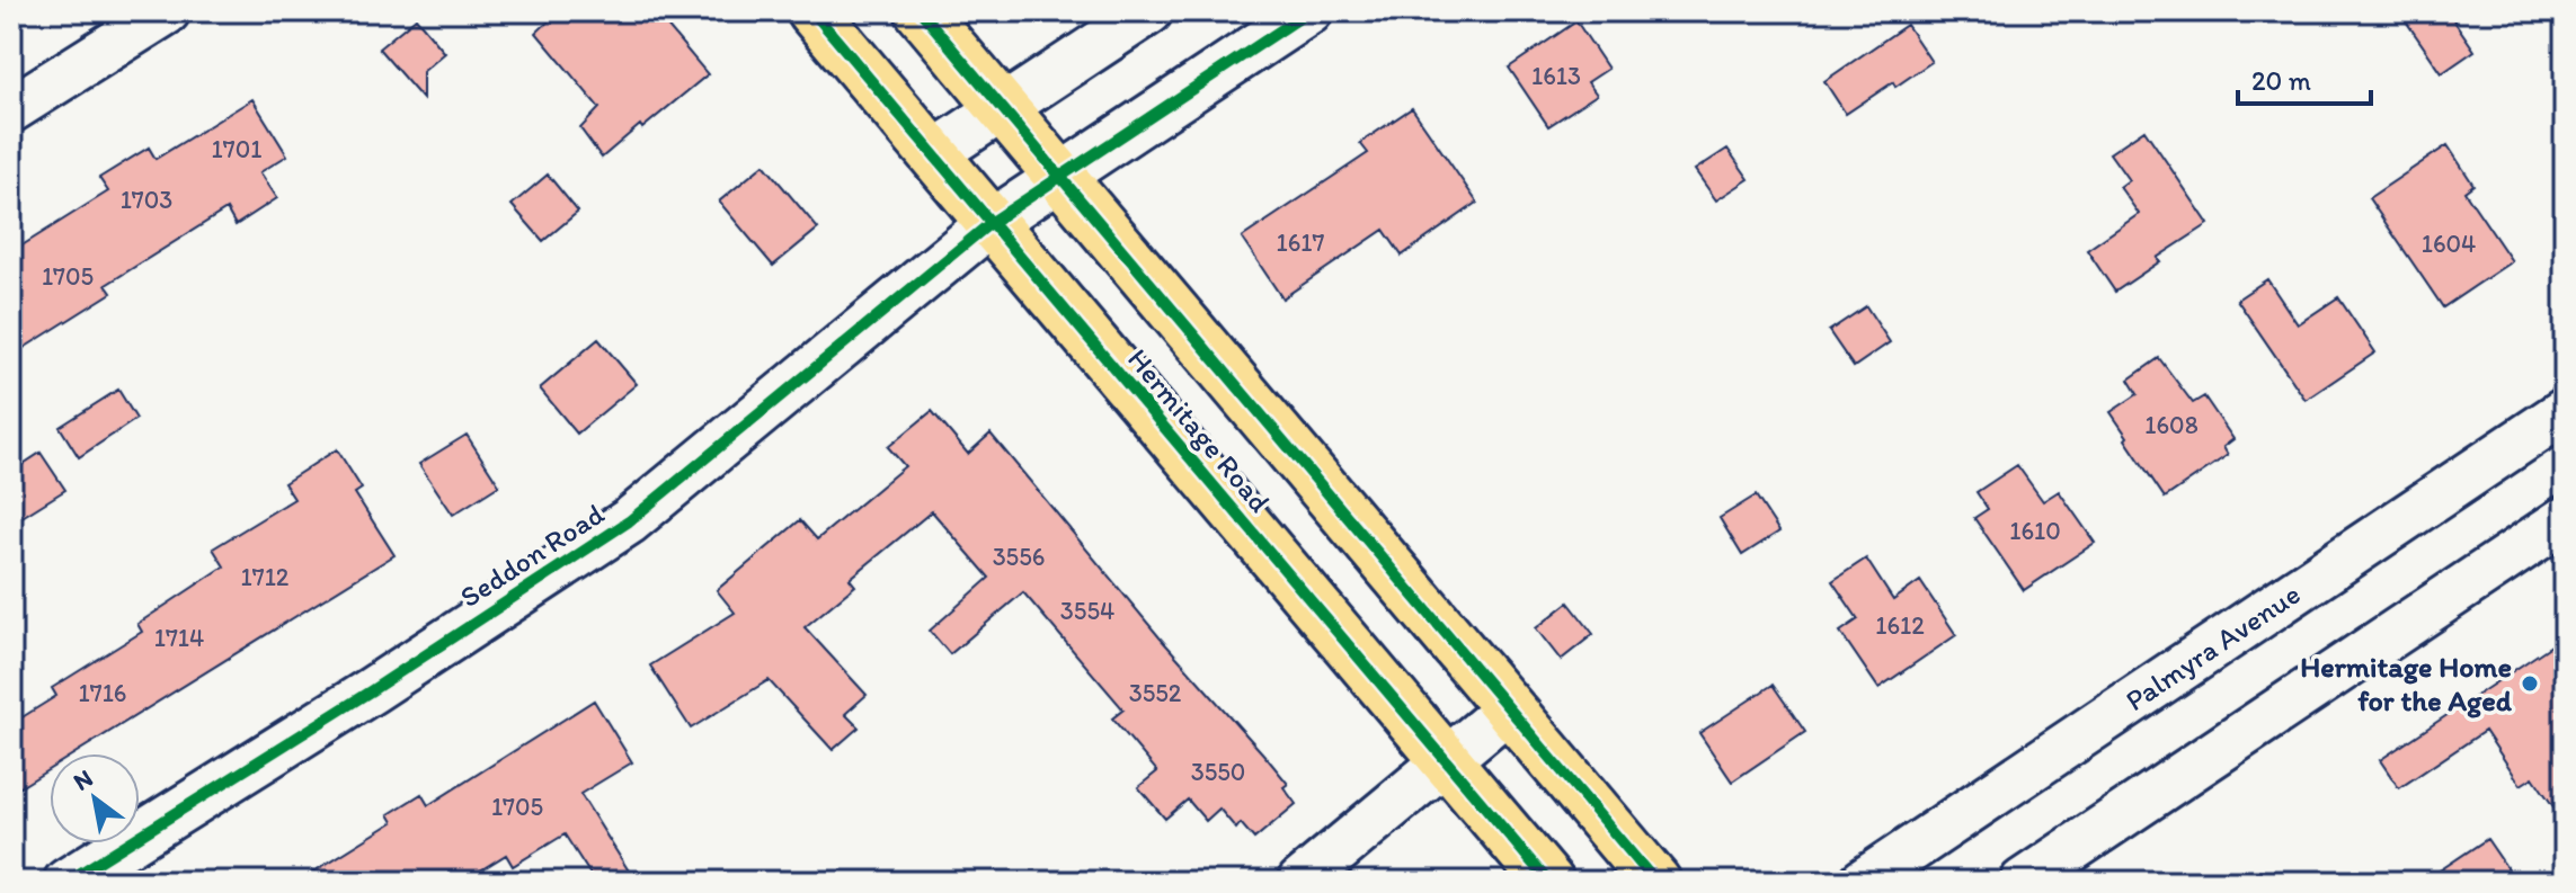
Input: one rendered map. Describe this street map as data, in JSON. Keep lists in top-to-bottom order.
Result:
{
  "streets": {
    "main road": ["Hermitage Road"],
    "street": ["Seddon Road", "Palmyra Avenue"]
  },
  "crossings": [
    ["Hermitage Road", "Seddon Road"]
  ],
  "places": ["Hermitage Home for the Aged"],
  "house_numbers": [
    "1613",
    "1701",
    "1703",
    "1617",
    "1604",
    "1705",
    "1608",
    "1610",
    "3556",
    "1712",
    "3554",
    "1612",
    "1714",
    "1716",
    "3552",
    "3550",
    "1705"
  ],
  "scale_bar": "20 m",
  "north": "top left"
}
